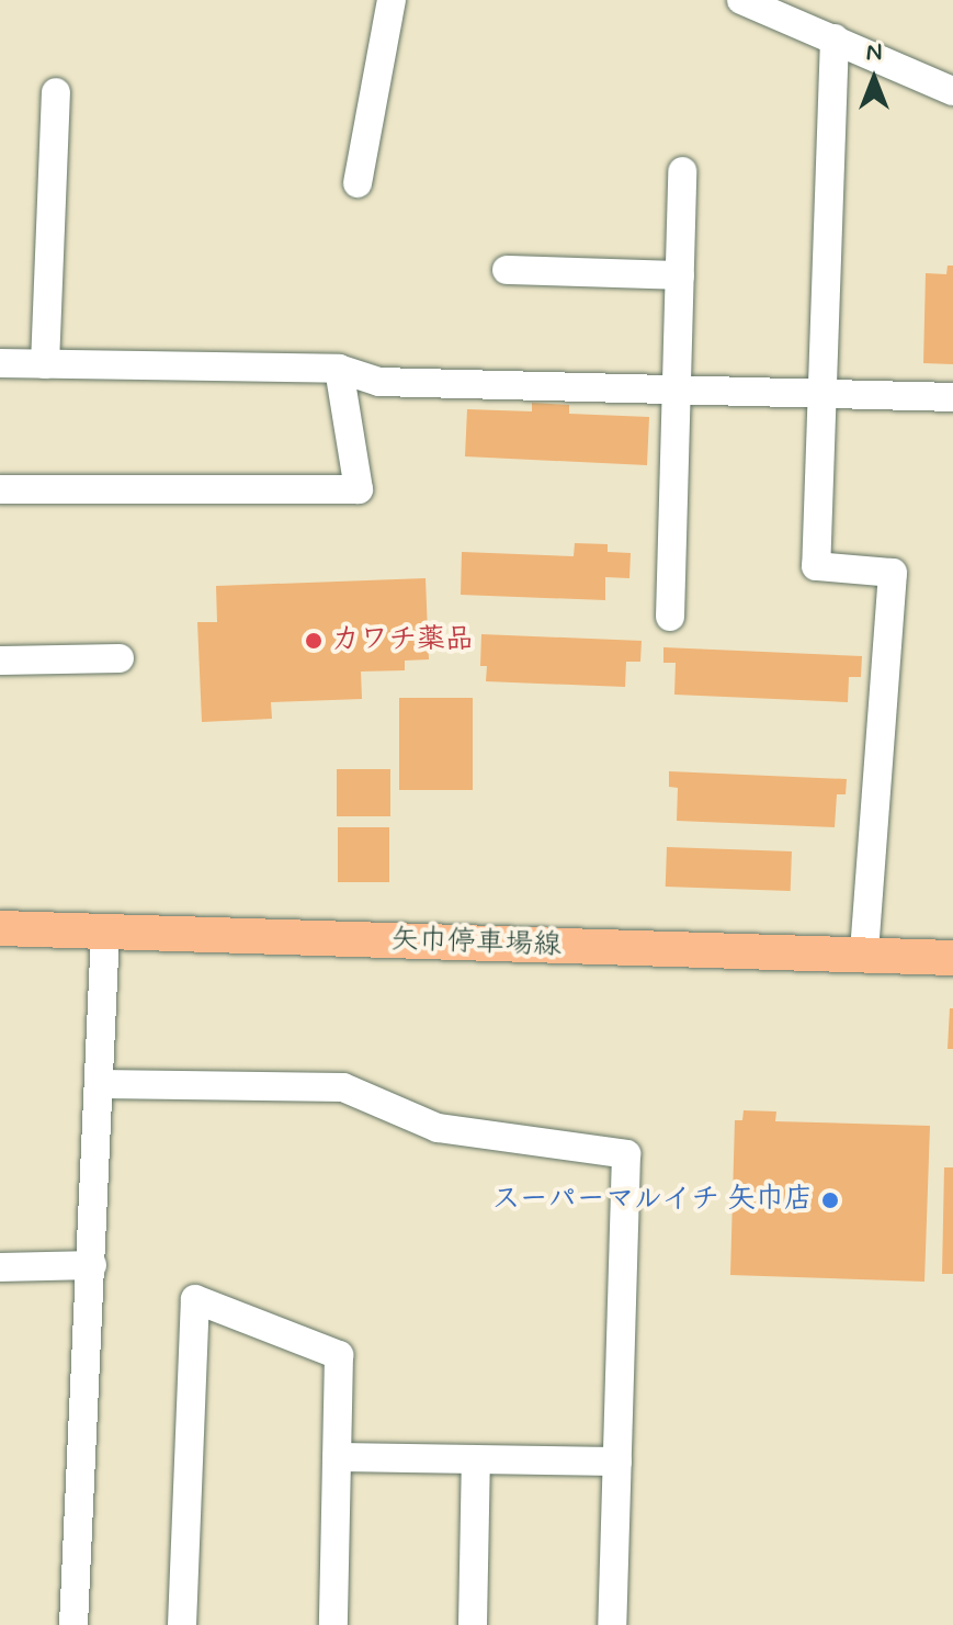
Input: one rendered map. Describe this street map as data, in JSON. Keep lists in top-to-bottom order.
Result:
{
  "streets": {
    "main road": ["矢巾停車場線"]
  },
  "places": ["カワチ薬品", "スーパーマルイチ 矢巾店"],
  "north": "top"
}
